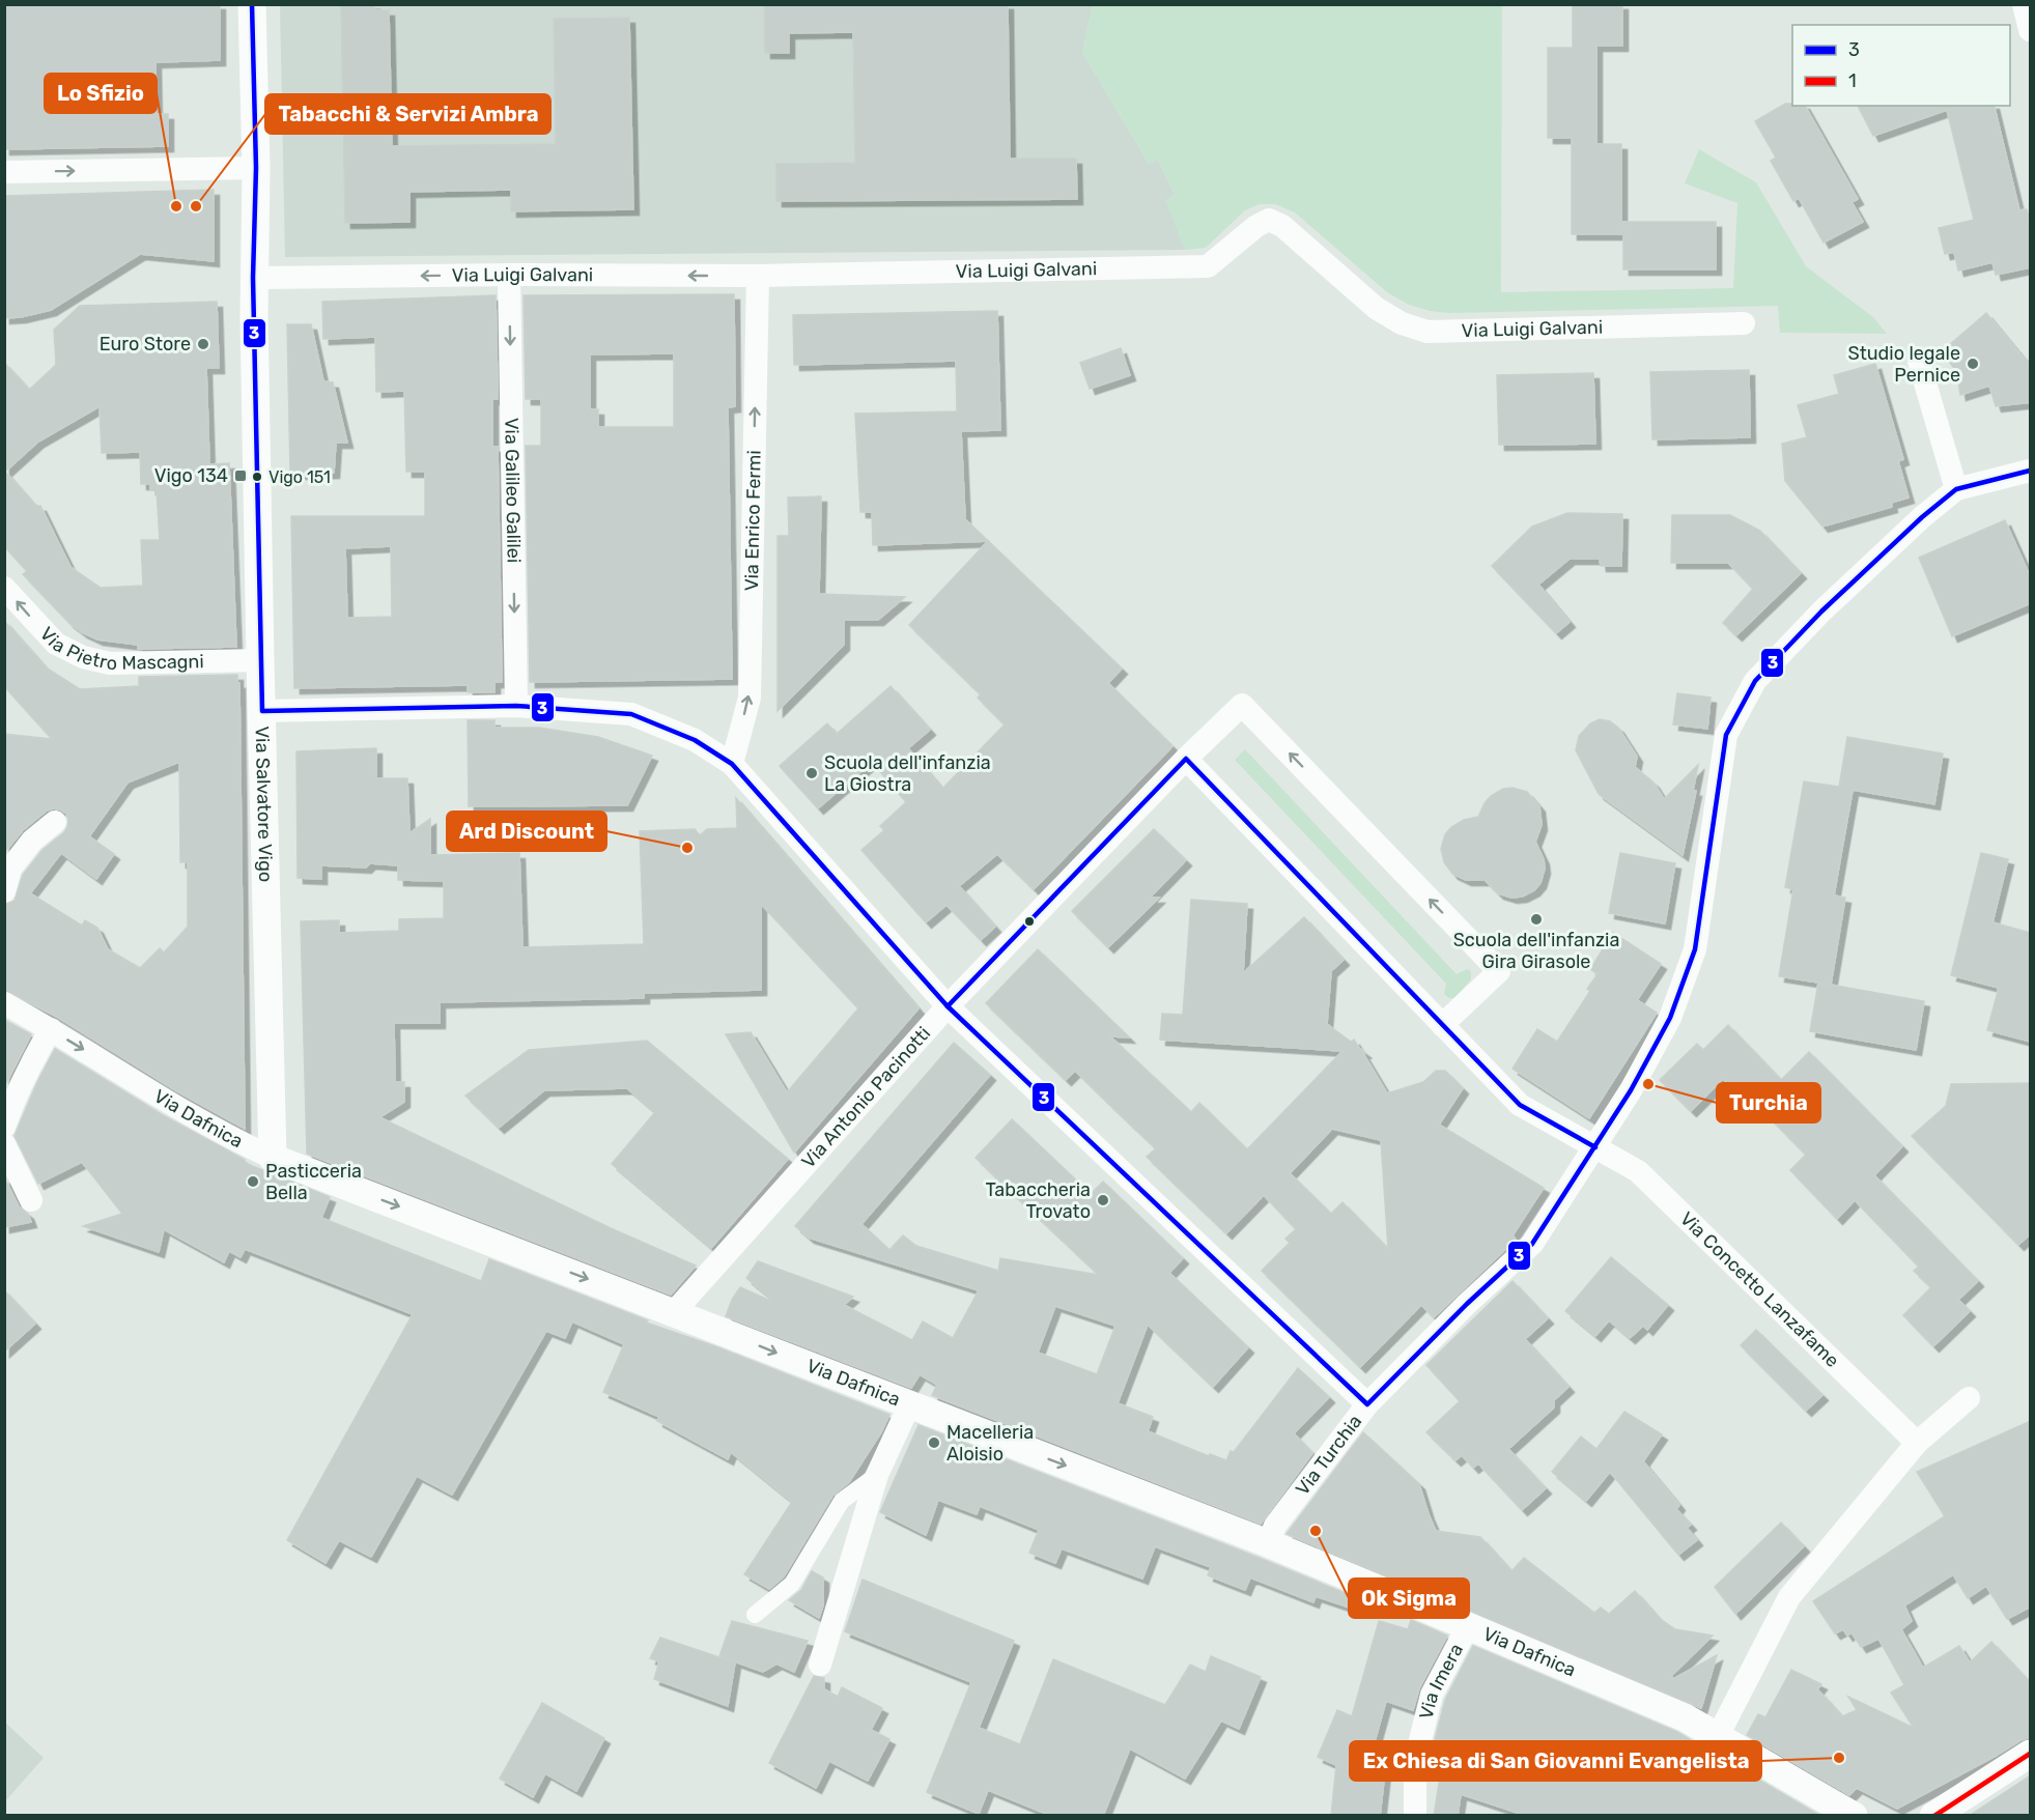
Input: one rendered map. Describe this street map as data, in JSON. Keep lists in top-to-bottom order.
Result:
{
  "streets": {
    "street": [
      "Via Luigi Galvani",
      "Via Galileo Galilei",
      "Via Enrico Fermi",
      "Via Pietro Mascagni",
      "Via Salvatore Vigo",
      "Via Antonio Pacinotti",
      "Via Dafnica",
      "Via Concetto Lanzafame",
      "Via Turchia",
      "Via Imera"
    ]
  },
  "crossings": [
    ["Via Luigi Galvani", "Via Galileo Galilei"],
    ["Via Luigi Galvani", "Via Enrico Fermi"],
    ["Via Luigi Galvani", "Via Salvatore Vigo"],
    ["Via Pietro Mascagni", "Via Salvatore Vigo"],
    ["Via Salvatore Vigo", "Via Dafnica"],
    ["Via Antonio Pacinotti", "Via Dafnica"],
    ["Via Dafnica", "Via Turchia"],
    ["Via Dafnica", "Via Imera"],
    ["Via Concetto Lanzafame", "Via Turchia"]
  ],
  "one_way": [
    "Via Galileo Galilei",
    "Via Enrico Fermi",
    "Via Pietro Mascagni",
    "Via Dafnica"
  ],
  "places": {
    "other": [
      "Lo Sfizio",
      "Tabacchi & Servizi Ambra",
      "Euro Store",
      "Studio legale Pernice",
      "Vigo 151",
      "Scuola dell'infanzia La Giostra",
      "Ard Discount",
      "Scuola dell'infanzia Gira Girasole",
      "Turchia",
      "Pasticceria Bella",
      "Tabaccheria Trovato",
      "Macelleria Aloisio",
      "Ok Sigma",
      "Ex Chiesa di San Giovanni Evangelista"
    ],
    "transit": ["Vigo 134"]
  },
  "lines": ["transit line 3", "transit line 1"],
  "legend": ["3", "1"]
}
